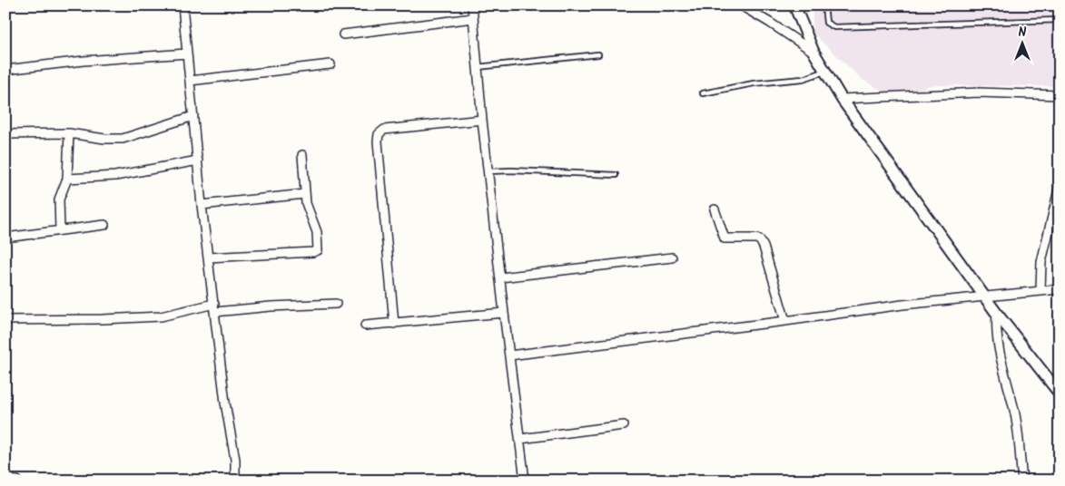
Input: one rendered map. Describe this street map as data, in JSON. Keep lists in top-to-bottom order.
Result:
{
  "north": "top"
}
